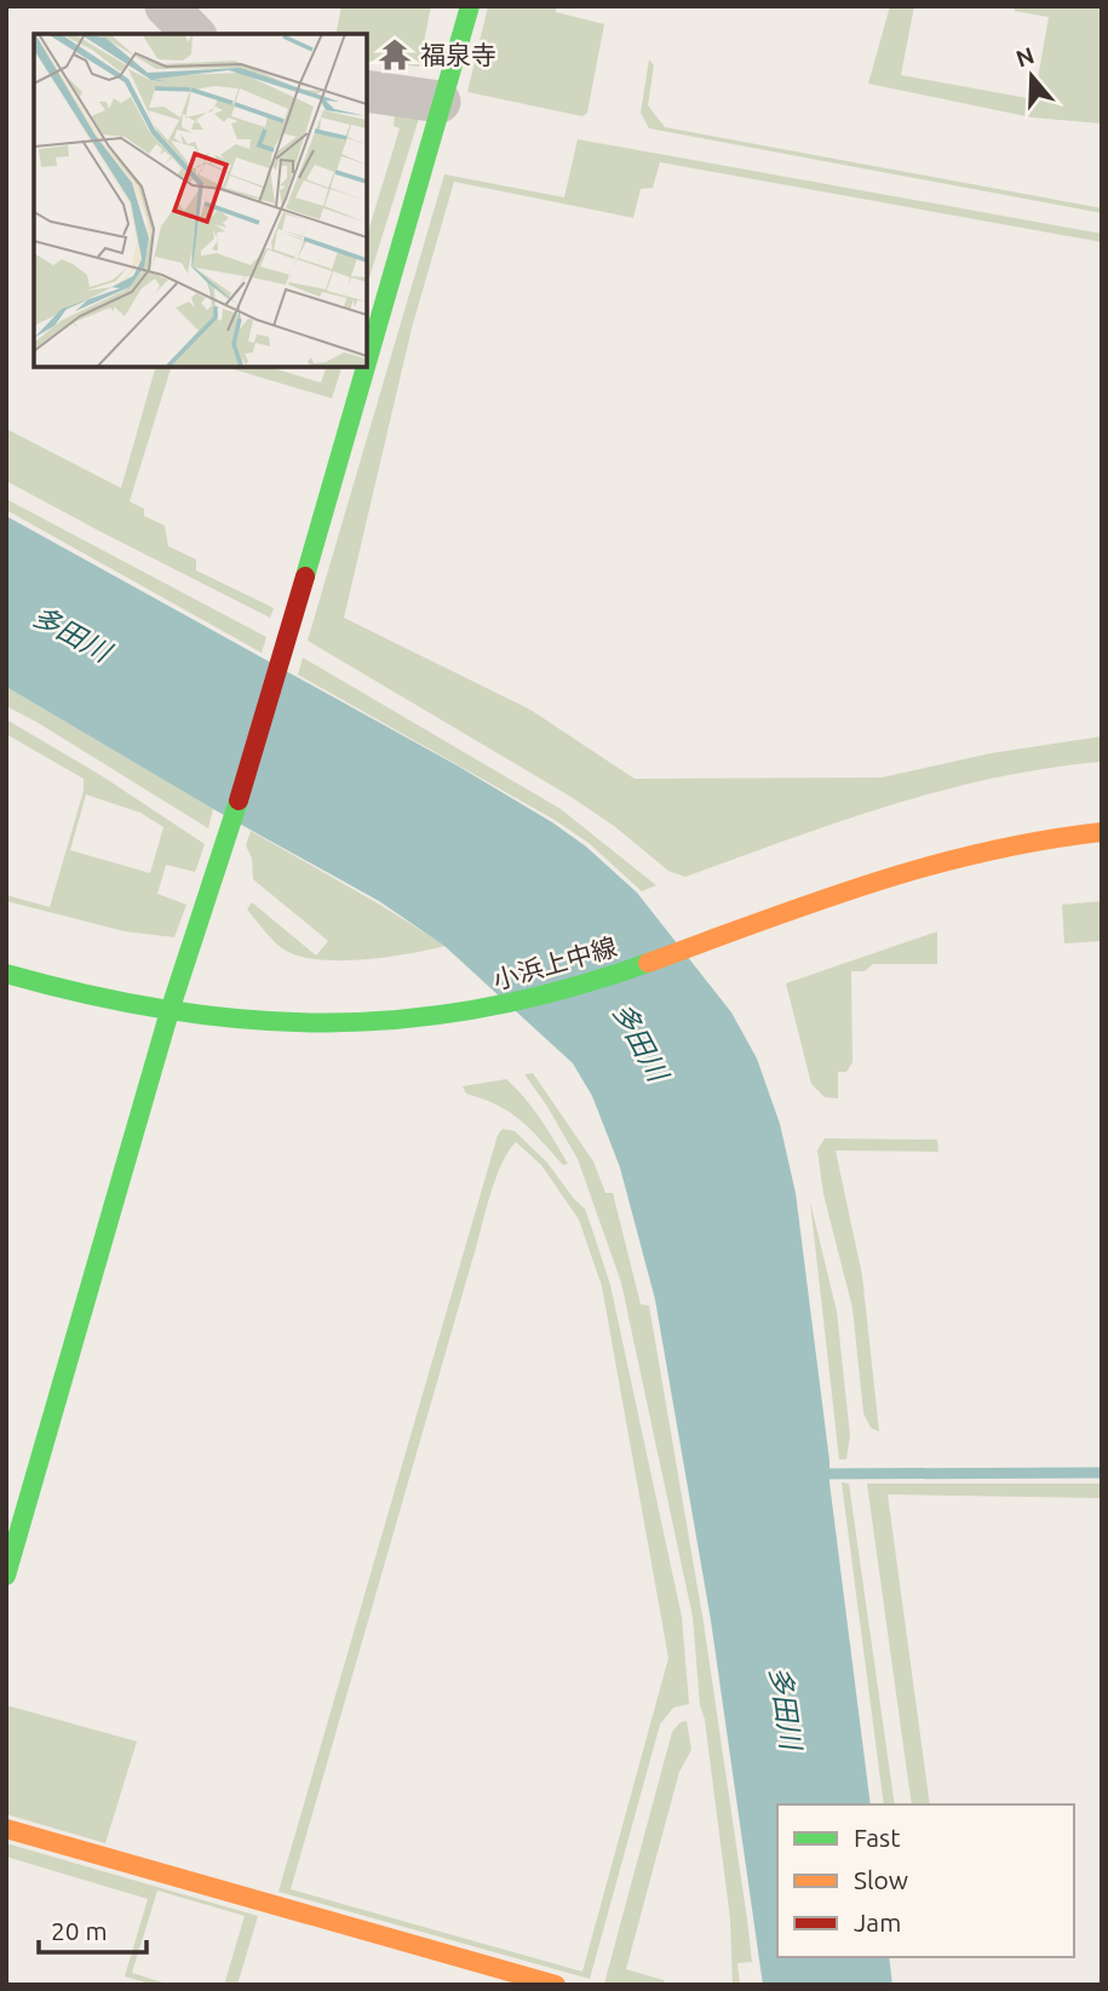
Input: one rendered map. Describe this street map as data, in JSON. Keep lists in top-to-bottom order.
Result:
{
  "streets": {
    "street": ["小浜上中線"]
  },
  "water": ["多田川"],
  "places": {
    "temple": ["福泉寺"]
  },
  "legend": ["Fast", "Slow", "Jam"],
  "scale_bar": "20 m",
  "north": "top"
}
